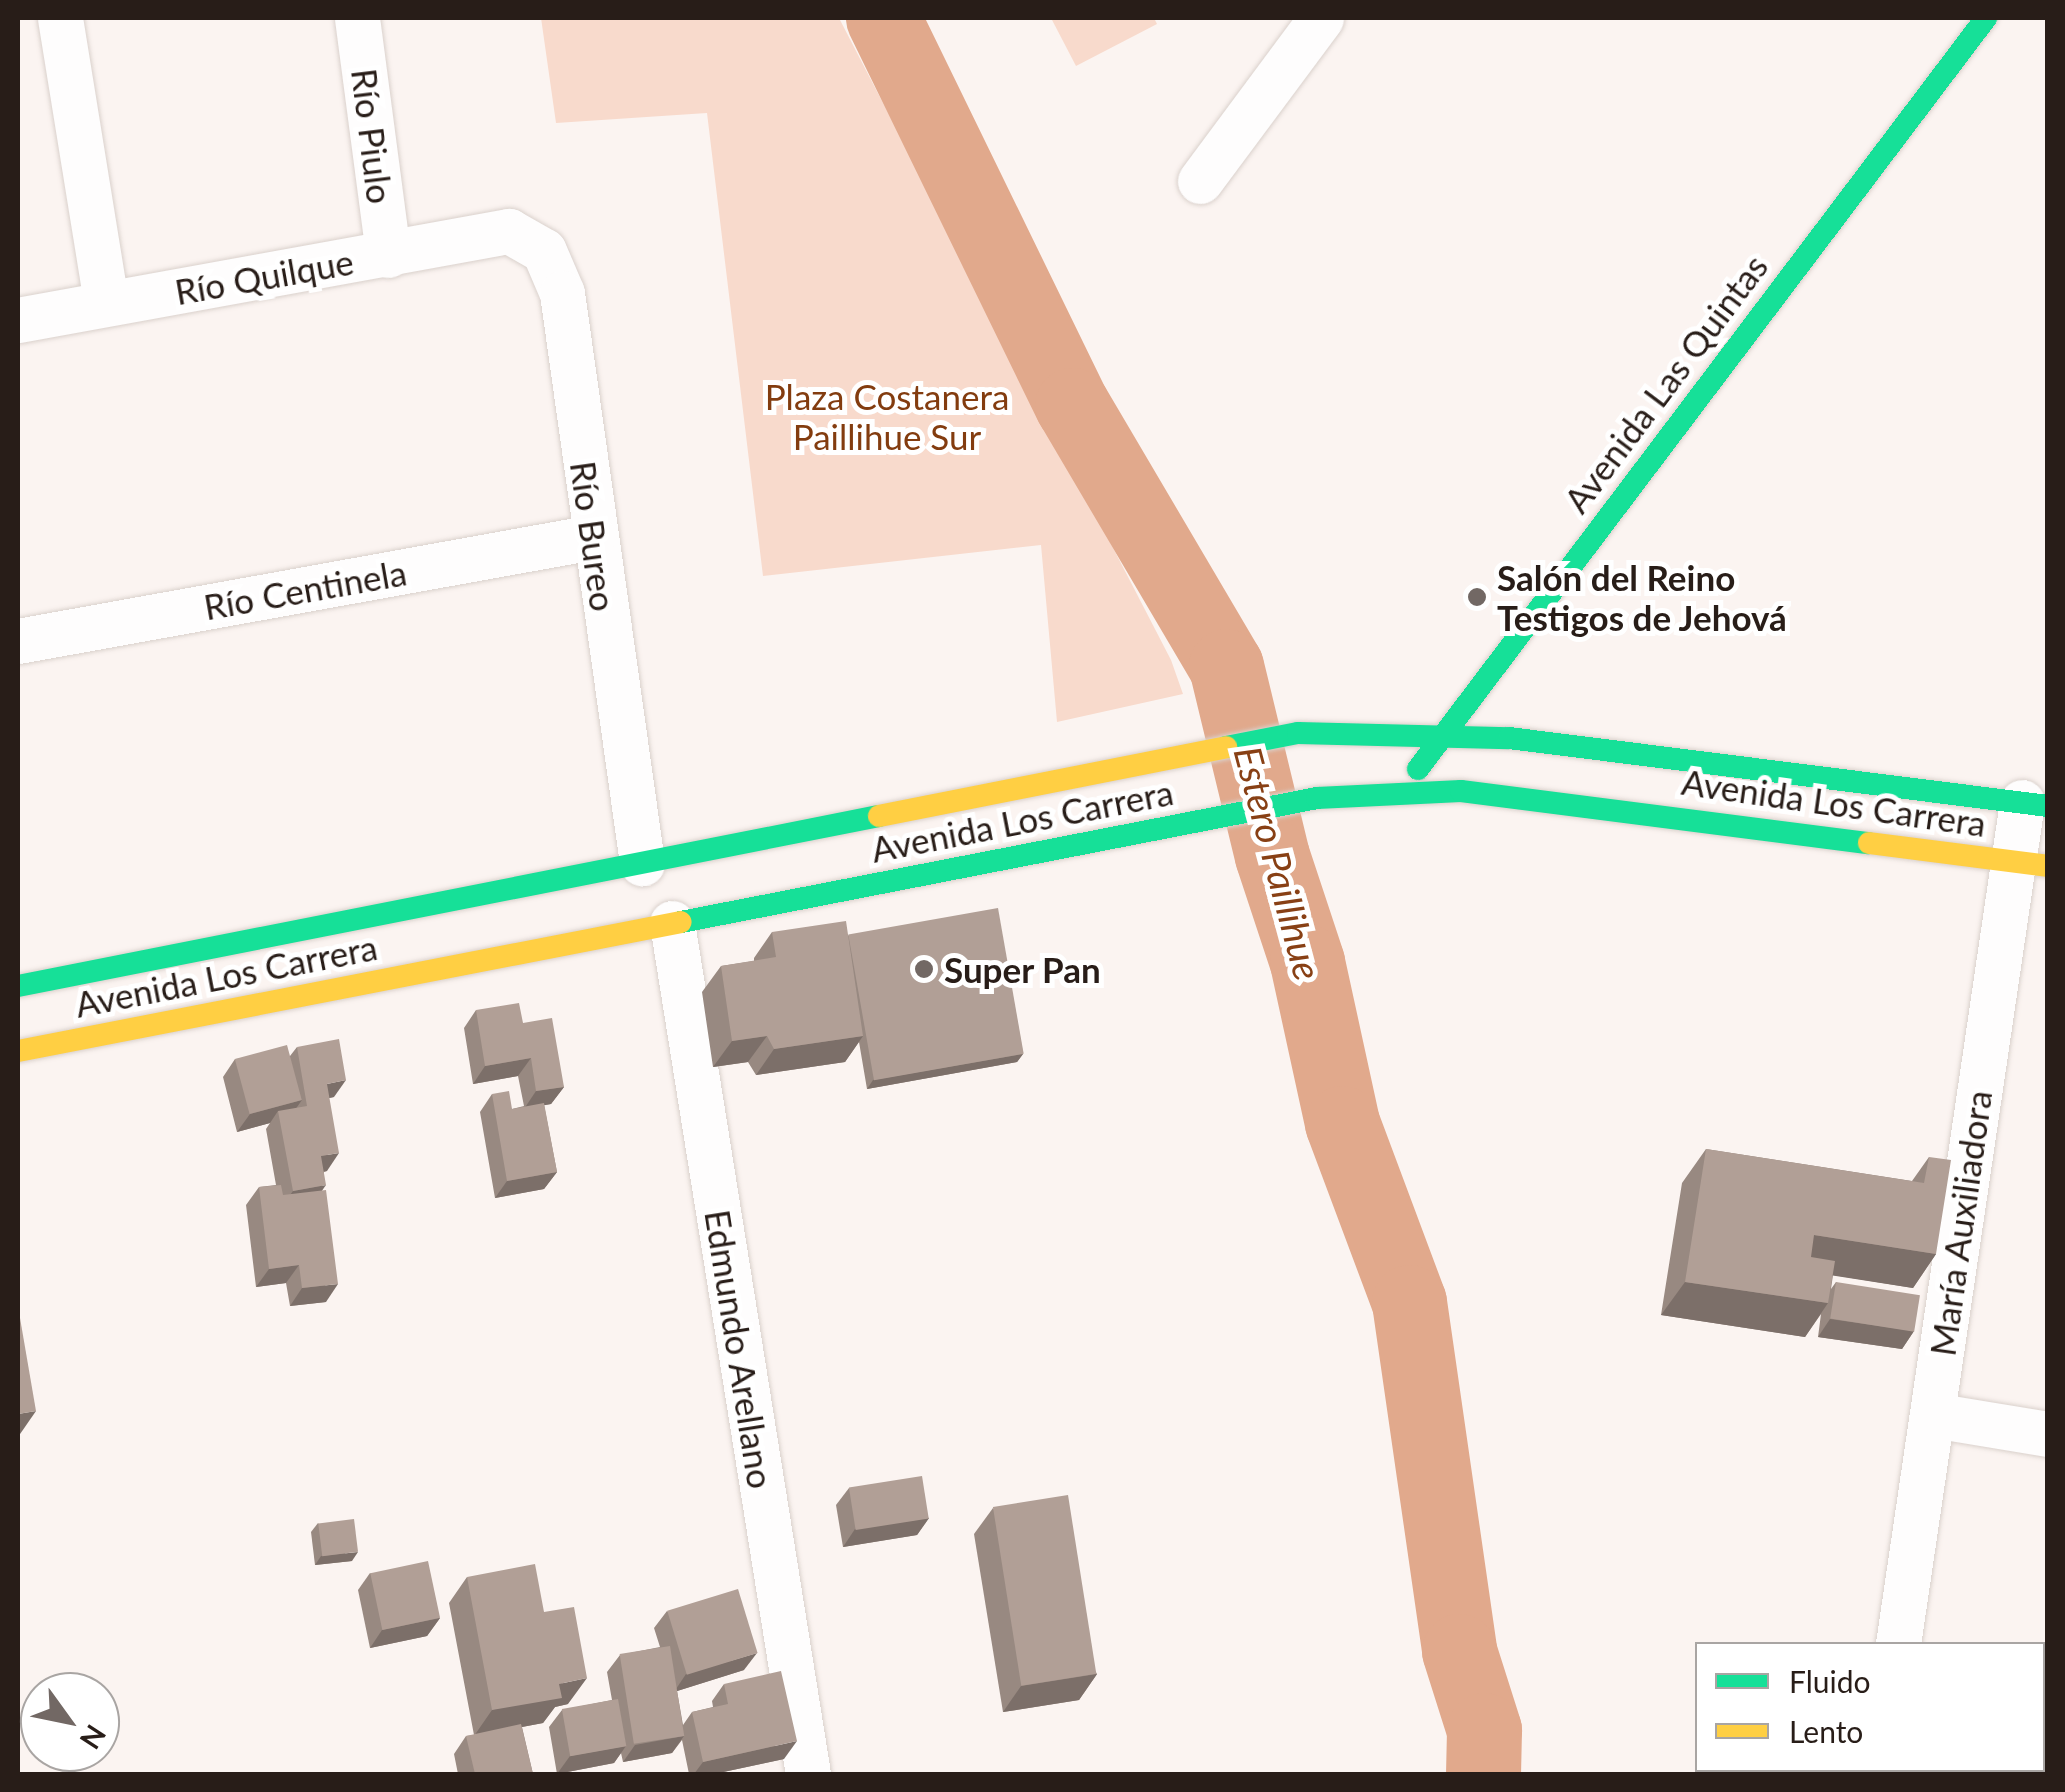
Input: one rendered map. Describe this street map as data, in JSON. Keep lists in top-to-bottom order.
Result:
{
  "streets": {
    "main road": ["Avenida Las Quintas", "Avenida Los Carrera"],
    "street": [
      "Río Piulo",
      "Río Quilque",
      "Río Bureo",
      "Río Centinela",
      "María Auxiliadora",
      "Edmundo Arellano"
    ]
  },
  "crossings": [
    ["Río Piulo", "Río Quilque"],
    ["Río Quilque", "Río Bureo"],
    ["Avenida Las Quintas", "Avenida Los Carrera"],
    ["Río Bureo", "Río Centinela"],
    ["Río Bureo", "Avenida Los Carrera"],
    ["Avenida Los Carrera", "María Auxiliadora"],
    ["Avenida Los Carrera", "Edmundo Arellano"]
  ],
  "water": ["Estero Paillihue"],
  "parks": ["Plaza Costanera Paillihue Sur"],
  "places": ["Salón del Reino Testigos de Jehová", "Super Pan"],
  "legend": ["Fluido", "Lento"],
  "north": "bottom right"
}
